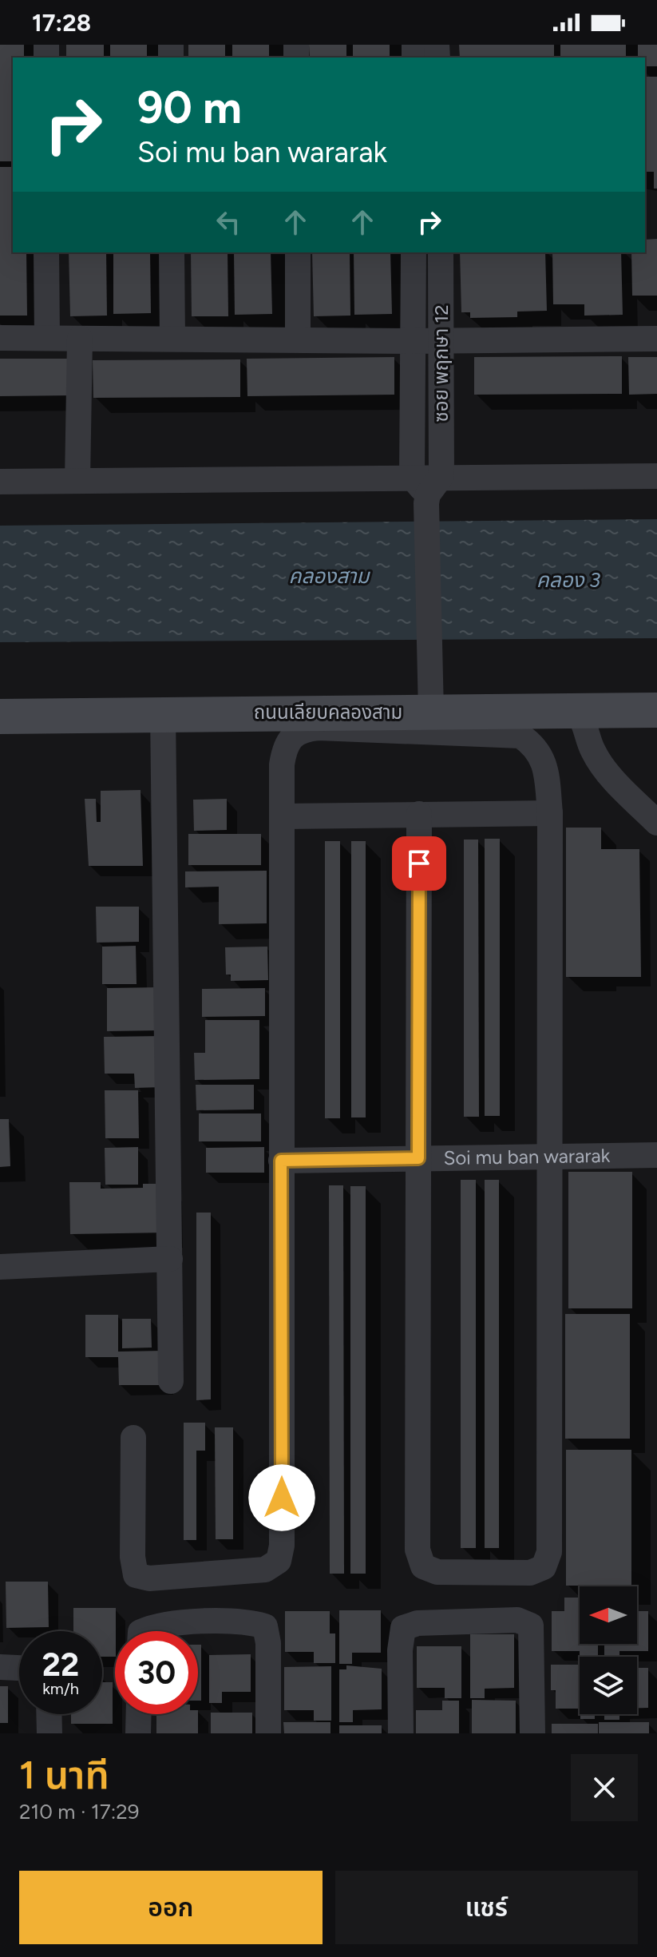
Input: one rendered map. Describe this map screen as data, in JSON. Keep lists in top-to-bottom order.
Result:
{
  "streets": {
    "main road": ["ถนนเลียบคลองสาม"],
    "street": ["ซอย พฤกษา 12", "Soi mu ban wararak"]
  },
  "crossings": [
    ["ซอย พฤกษา 12", "ถนนเลียบคลองสาม"]
  ],
  "water": ["คลองสาม", "คลอง 3"],
  "north": "left",
  "page": {
    "status": "17:28",
    "turn": ["90 m", "Soi mu ban wararak"],
    "speed": "22 km/h",
    "limit": "30",
    "heading": ["1 นาที", "210 m · 17:29"],
    "buttons": ["ออก", "แชร์"]
  }
}
